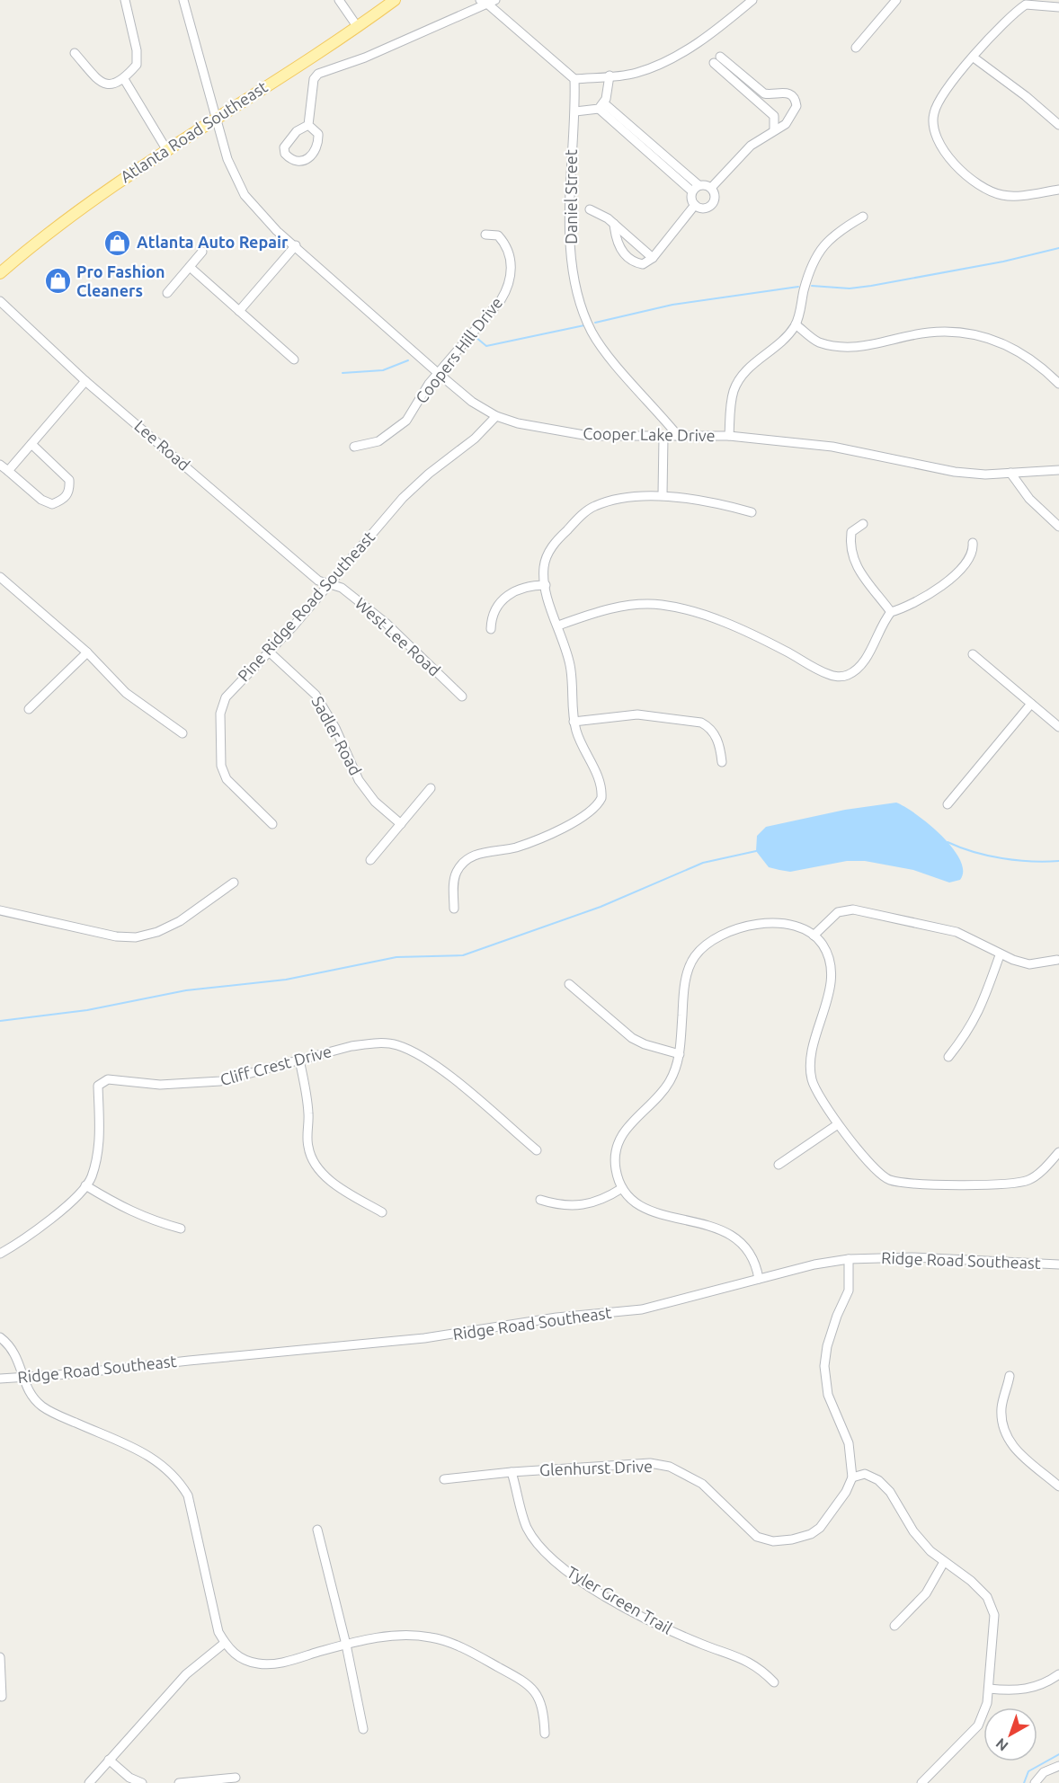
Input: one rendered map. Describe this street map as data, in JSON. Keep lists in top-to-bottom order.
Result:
{
  "streets": {
    "main road": ["Atlanta Road Southeast"],
    "street": [
      "Daniel Street",
      "Coopers Hill Drive",
      "Cooper Lake Drive",
      "Lee Road",
      "Pine Ridge Road Southeast",
      "West Lee Road",
      "Sadler Road",
      "Cliff Crest Drive",
      "Ridge Road Southeast",
      "Glenhurst Drive",
      "Tyler Green Trail"
    ]
  },
  "crossings": [
    ["Atlanta Road Southeast", "Cooper Lake Drive"],
    ["Daniel Street", "Cooper Lake Drive"],
    ["Coopers Hill Drive", "Cooper Lake Drive"],
    ["Cooper Lake Drive", "Pine Ridge Road Southeast"],
    ["Lee Road", "Pine Ridge Road Southeast"],
    ["Lee Road", "West Lee Road"],
    ["Pine Ridge Road Southeast", "West Lee Road"],
    ["Pine Ridge Road Southeast", "Sadler Road"],
    ["Glenhurst Drive", "Tyler Green Trail"]
  ],
  "places": {
    "shop": ["Atlanta Auto Repair", "Pro Fashion Cleaners"]
  },
  "north": "bottom left"
}
